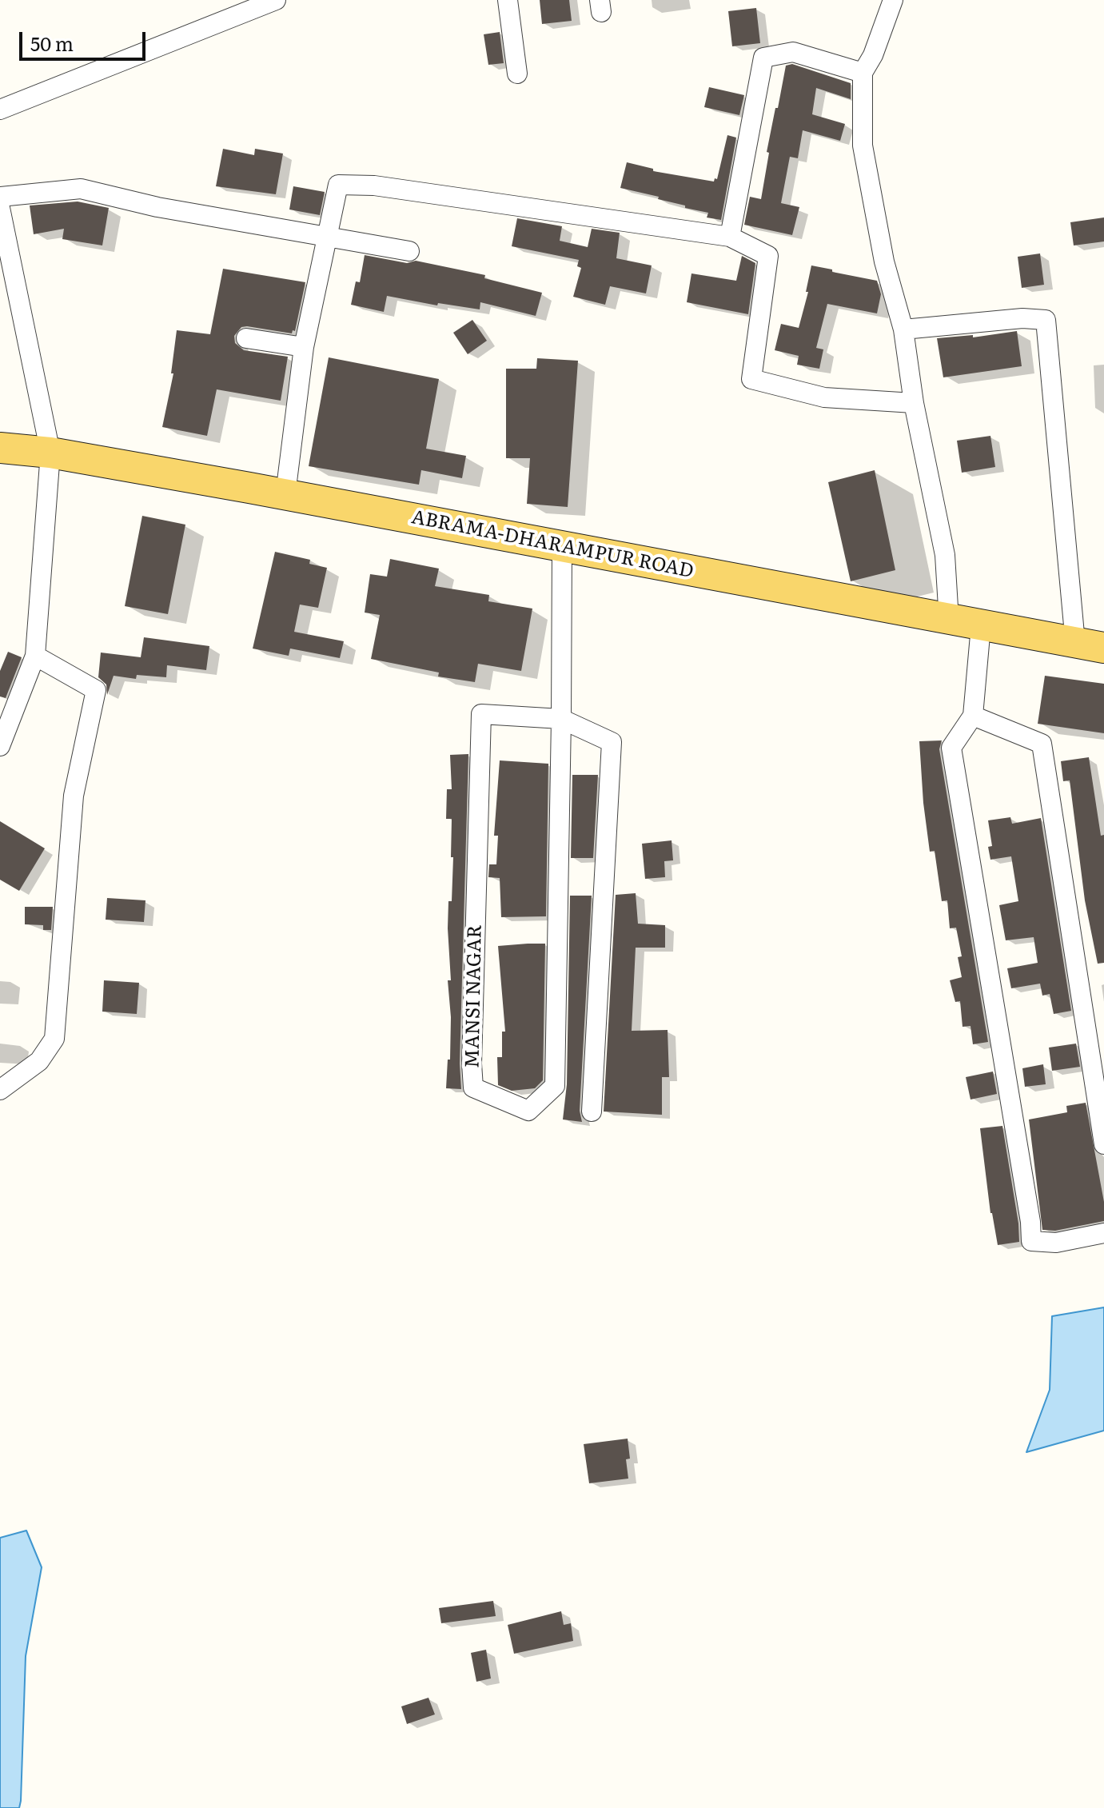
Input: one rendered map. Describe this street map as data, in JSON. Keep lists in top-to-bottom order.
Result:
{
  "streets": {
    "main road": ["ABRAMA-DHARAMPUR ROAD"],
    "street": ["MANSI NAGAR"]
  },
  "crossings": [
    ["ABRAMA-DHARAMPUR ROAD", "MANSI NAGAR"]
  ],
  "scale_bar": "50 m"
}
